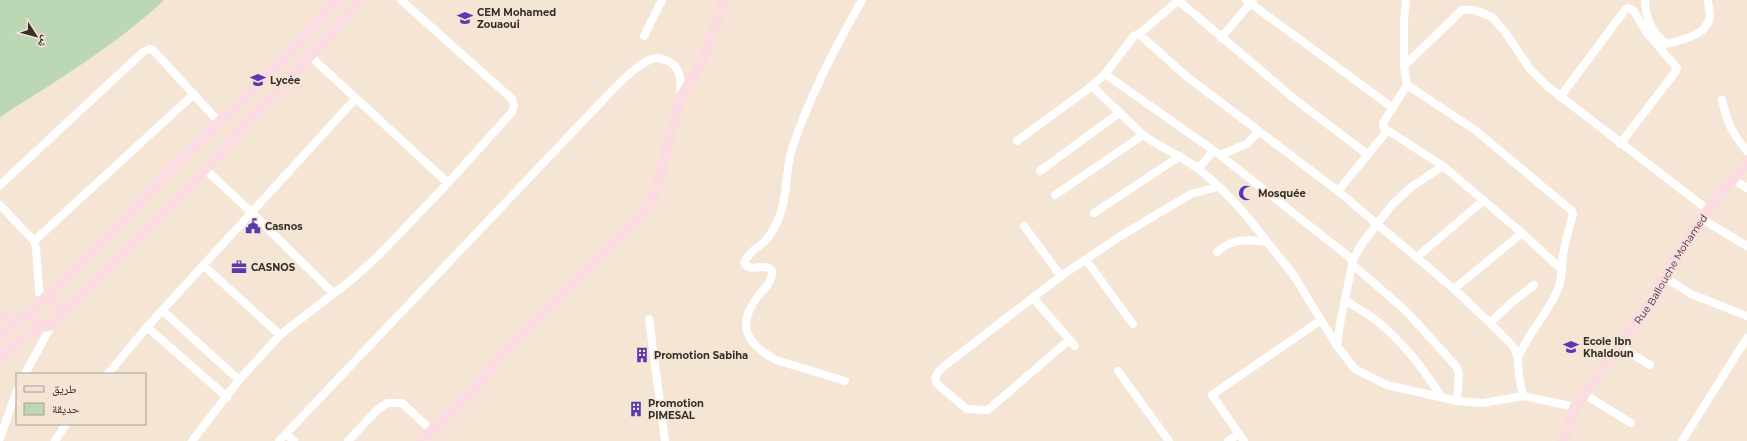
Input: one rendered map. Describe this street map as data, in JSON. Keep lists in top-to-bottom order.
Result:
{
  "streets": {
    "main road": ["Rue Ballouche Mohamed"]
  },
  "places": {
    "school or university": ["CEM Mohamed Zouaoui", "Lycėe", "Ecole Ibn Khaldoun"],
    "mosque": ["Mosquée"],
    "public building": ["Casnos"],
    "office": ["CASNOS"],
    "building": ["Promotion Sabiha", "Promotion PIMESAL"]
  },
  "legend": ["طريق", "حديقة"],
  "north": "bottom right"
}
